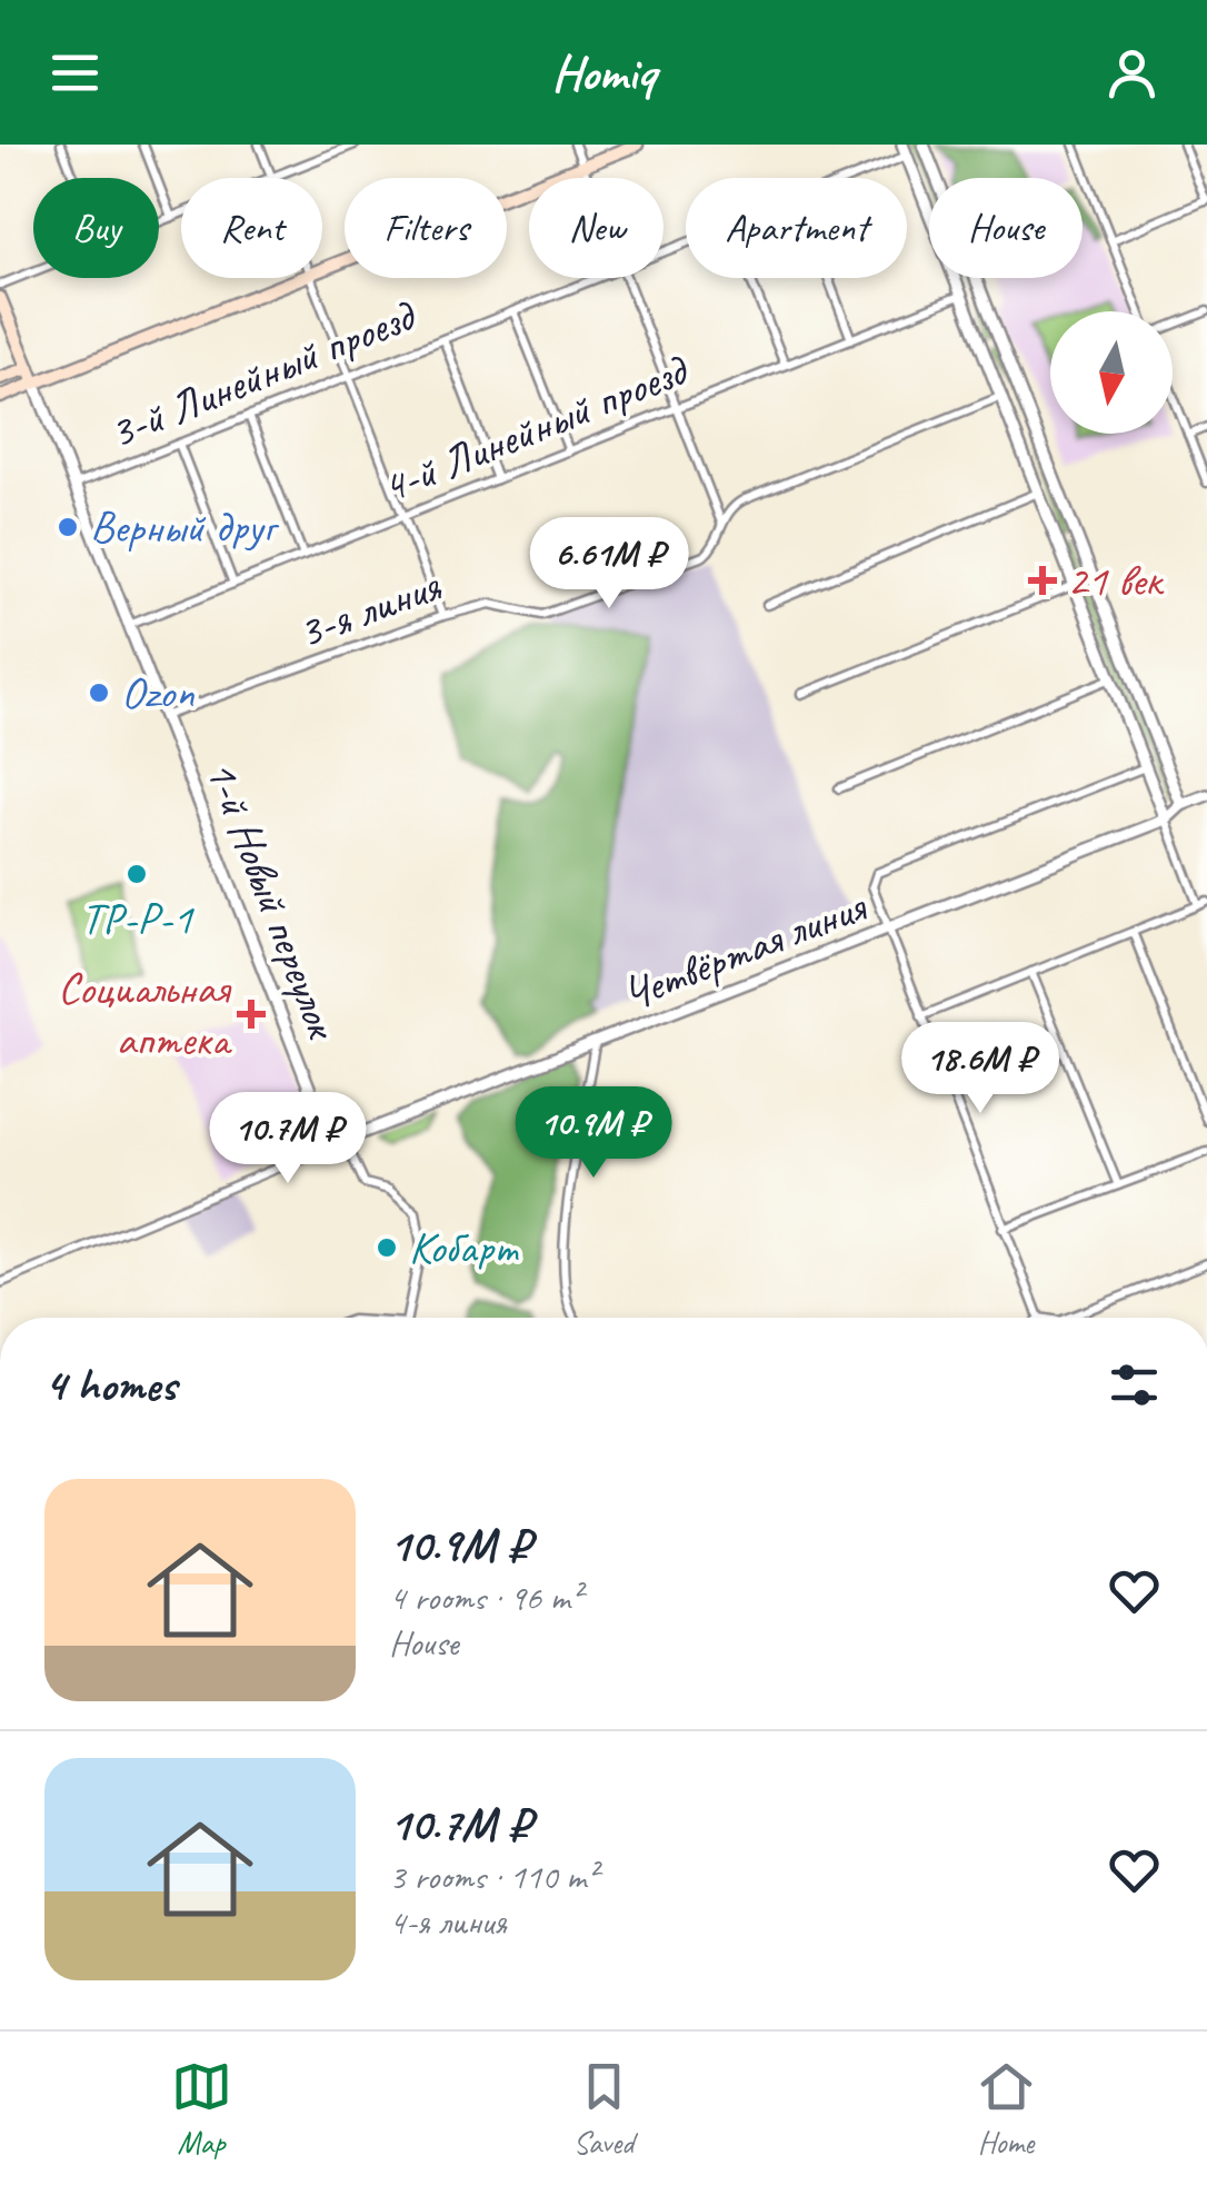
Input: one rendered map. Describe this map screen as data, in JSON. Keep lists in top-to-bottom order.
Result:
{
  "streets": {
    "street": [
      "3-й Линейный проезд",
      "4-й Линейный проезд",
      "3-я линия",
      "1-й Новый переулок",
      "Четвёртая линия"
    ]
  },
  "crossings": [
    ["3-й Линейный проезд", "1-й Новый переулок"],
    ["4-й Линейный проезд", "1-й Новый переулок"],
    ["3-я линия", "1-й Новый переулок"],
    ["1-й Новый переулок", "Четвёртая линия"]
  ],
  "places": {
    "other": [
      "Верный друг",
      "Ozon",
      "ТР-Р-1",
      "Кобарт"
    ],
    "health": ["21 век", "Социальная аптека"]
  },
  "north": "bottom",
  "page": {
    "header": "Homiq",
    "chip": [
      "Buy",
      "Rent",
      "Filters",
      "New",
      "Apartment",
      "House"
    ],
    "price": [
      "6.61M ₽",
      "18.6M ₽",
      "10.9M ₽",
      "10.7M ₽"
    ],
    "heading": "4 homes",
    "list": [
      {
        "name": "10.9M ₽",
        "note": "4 rooms · 96 m² · House"
      },
      {
        "name": "10.7M ₽",
        "note": "3 rooms · 110 m² · 4-я линия"
      }
    ],
    "tabs": ["Map", "Saved", "Home"]
  }
}
